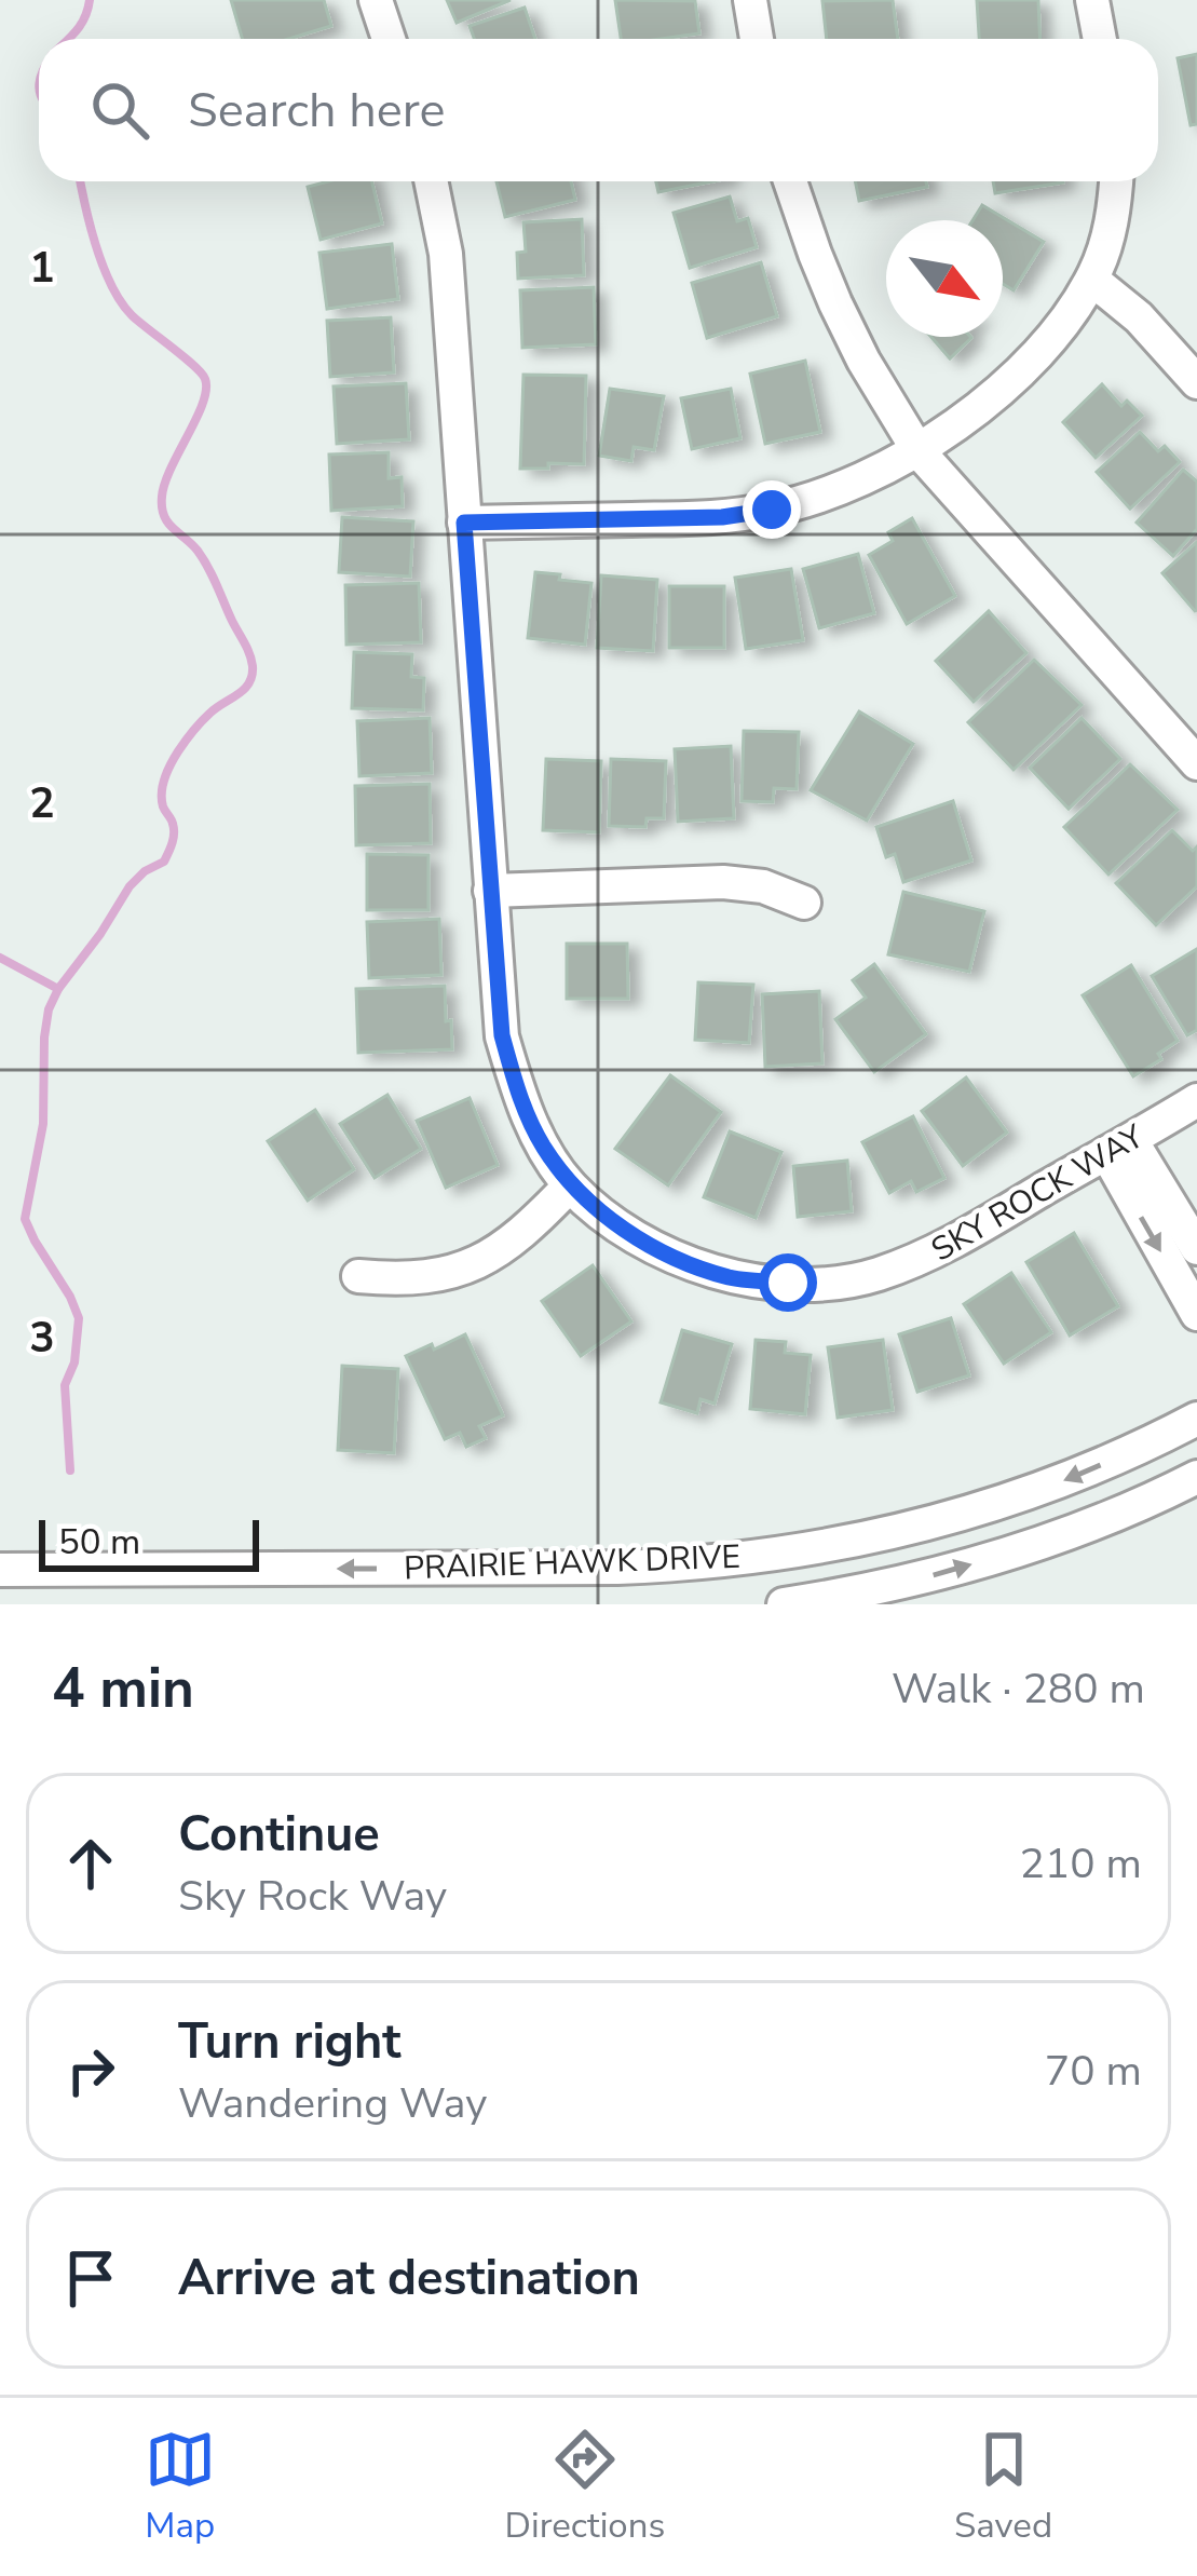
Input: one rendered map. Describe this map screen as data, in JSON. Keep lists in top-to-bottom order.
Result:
{
  "streets": {
    "street": ["SKY ROCK WAY", "PRAIRIE HAWK DRIVE"]
  },
  "scale_bar": "50 m",
  "north": "bottom right",
  "page": {
    "search": "Search here",
    "scale": "50 m",
    "heading": ["4 min", "Walk · 280 m"],
    "list": [
      ["Continue", "Sky Rock Way", "210 m"],
      ["Turn right", "Wandering Way", "70 m"],
      "Arrive at destination"
    ],
    "nav": ["Map", "Directions", "Saved"]
  },
  "grid": {
    "rows": ["1", "2", "3"]
  }
}
